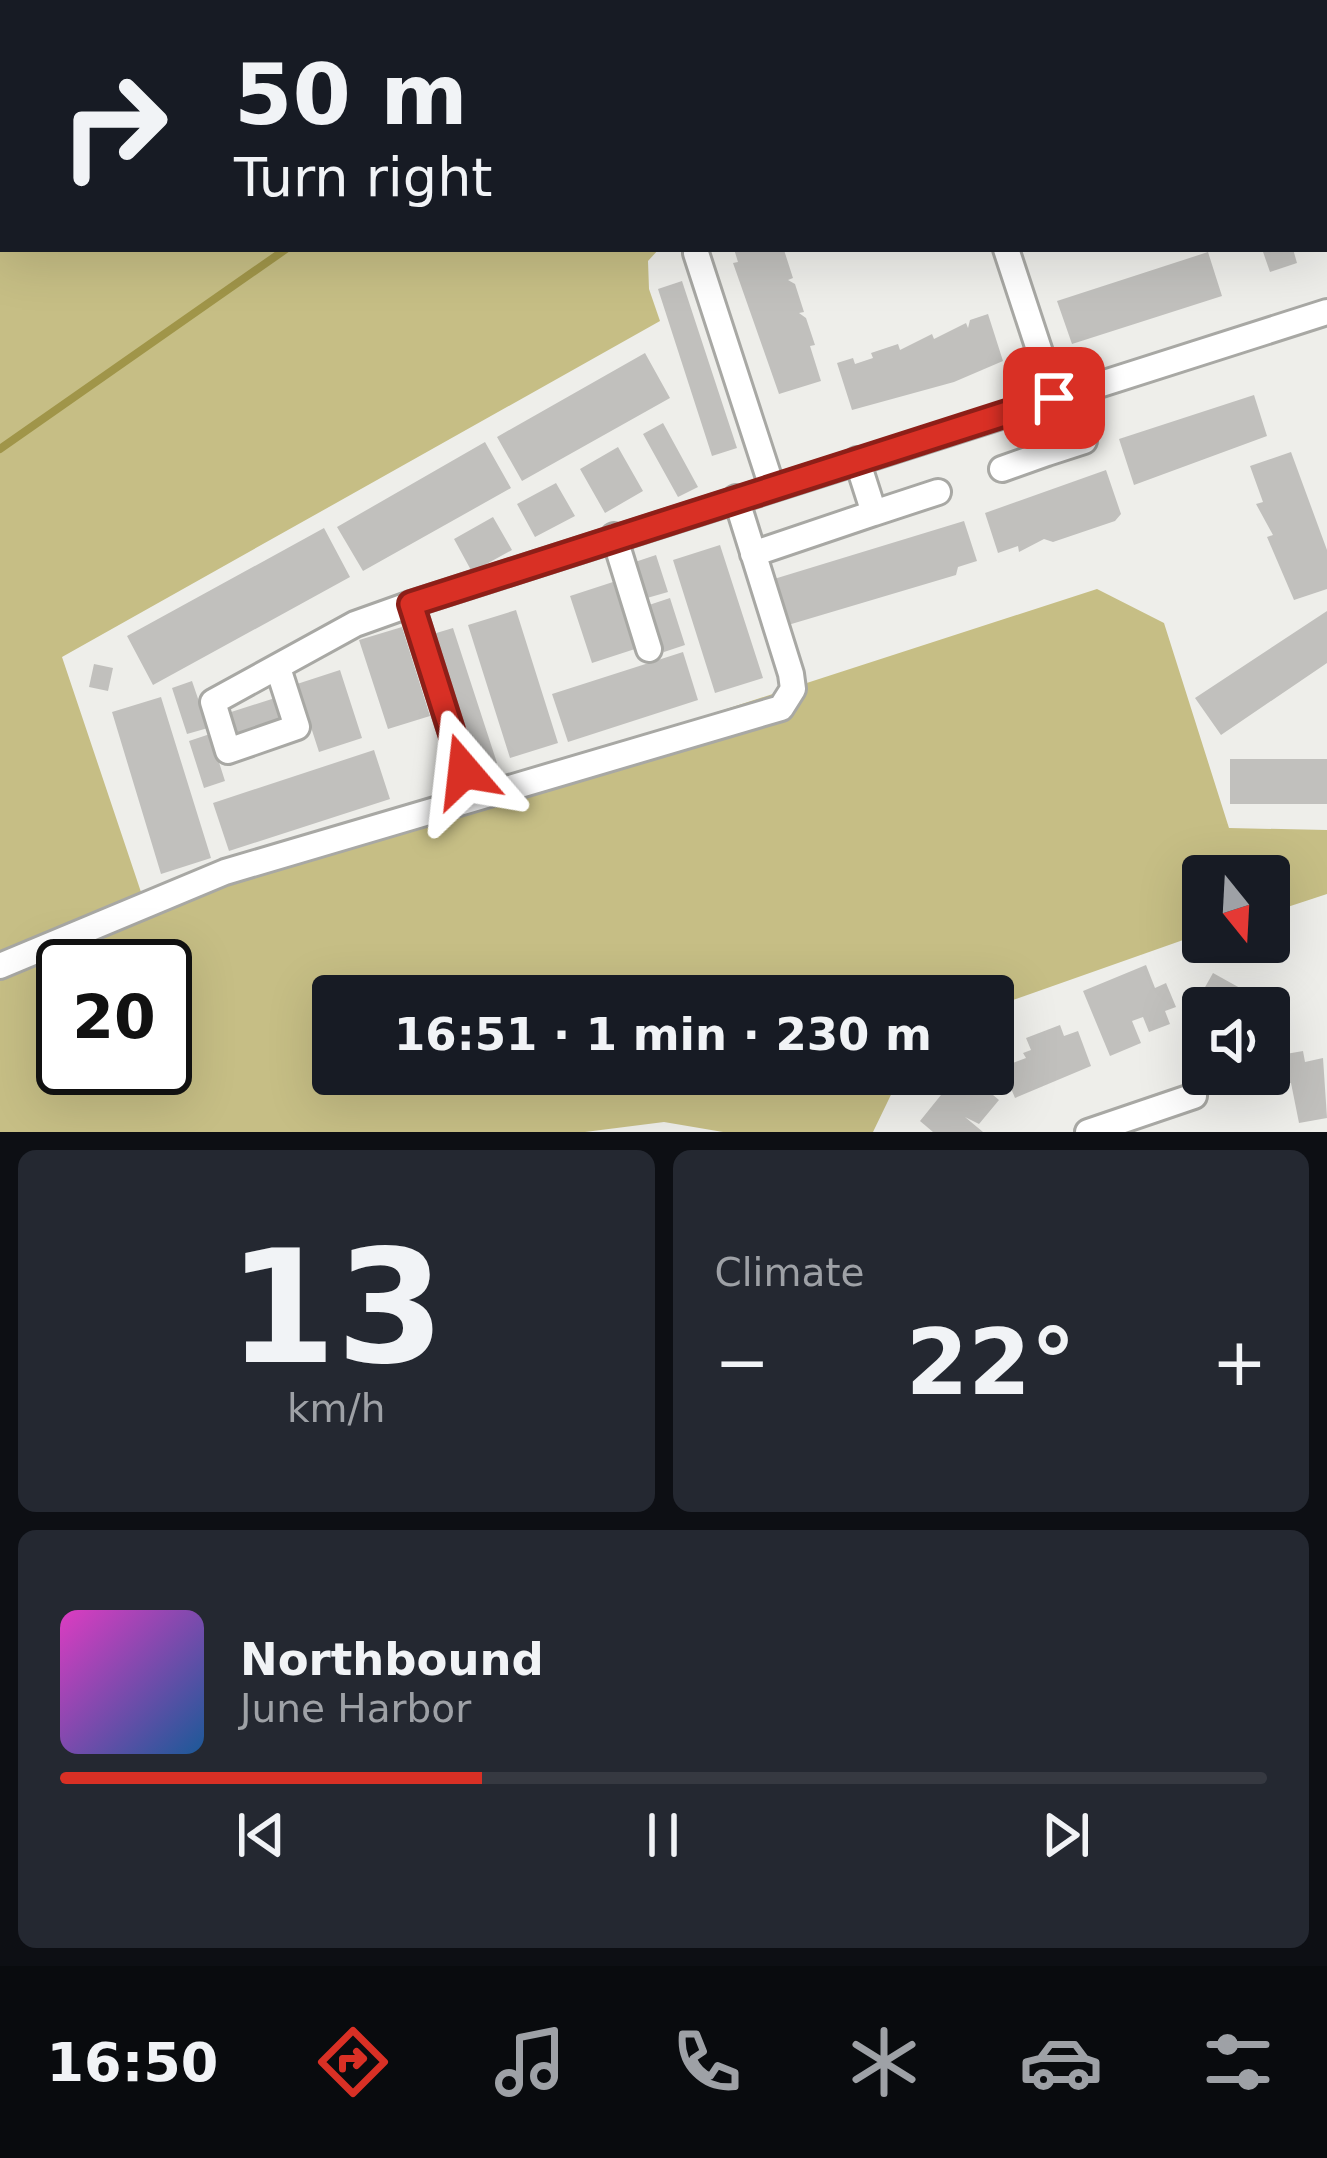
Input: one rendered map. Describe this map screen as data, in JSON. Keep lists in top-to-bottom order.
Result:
{
  "north": "bottom",
  "page": {
    "turn": ["50 m", "Turn right"],
    "limit": "20",
    "trip": "16:51 · 1 min · 230 m",
    "tile": [
      ["13", "km/h"],
      "Climate"
    ],
    "heat": ["−", "22°", "+"],
    "song": ["Northbound", "June Harbor"],
    "tabs": "16:50"
  }
}
